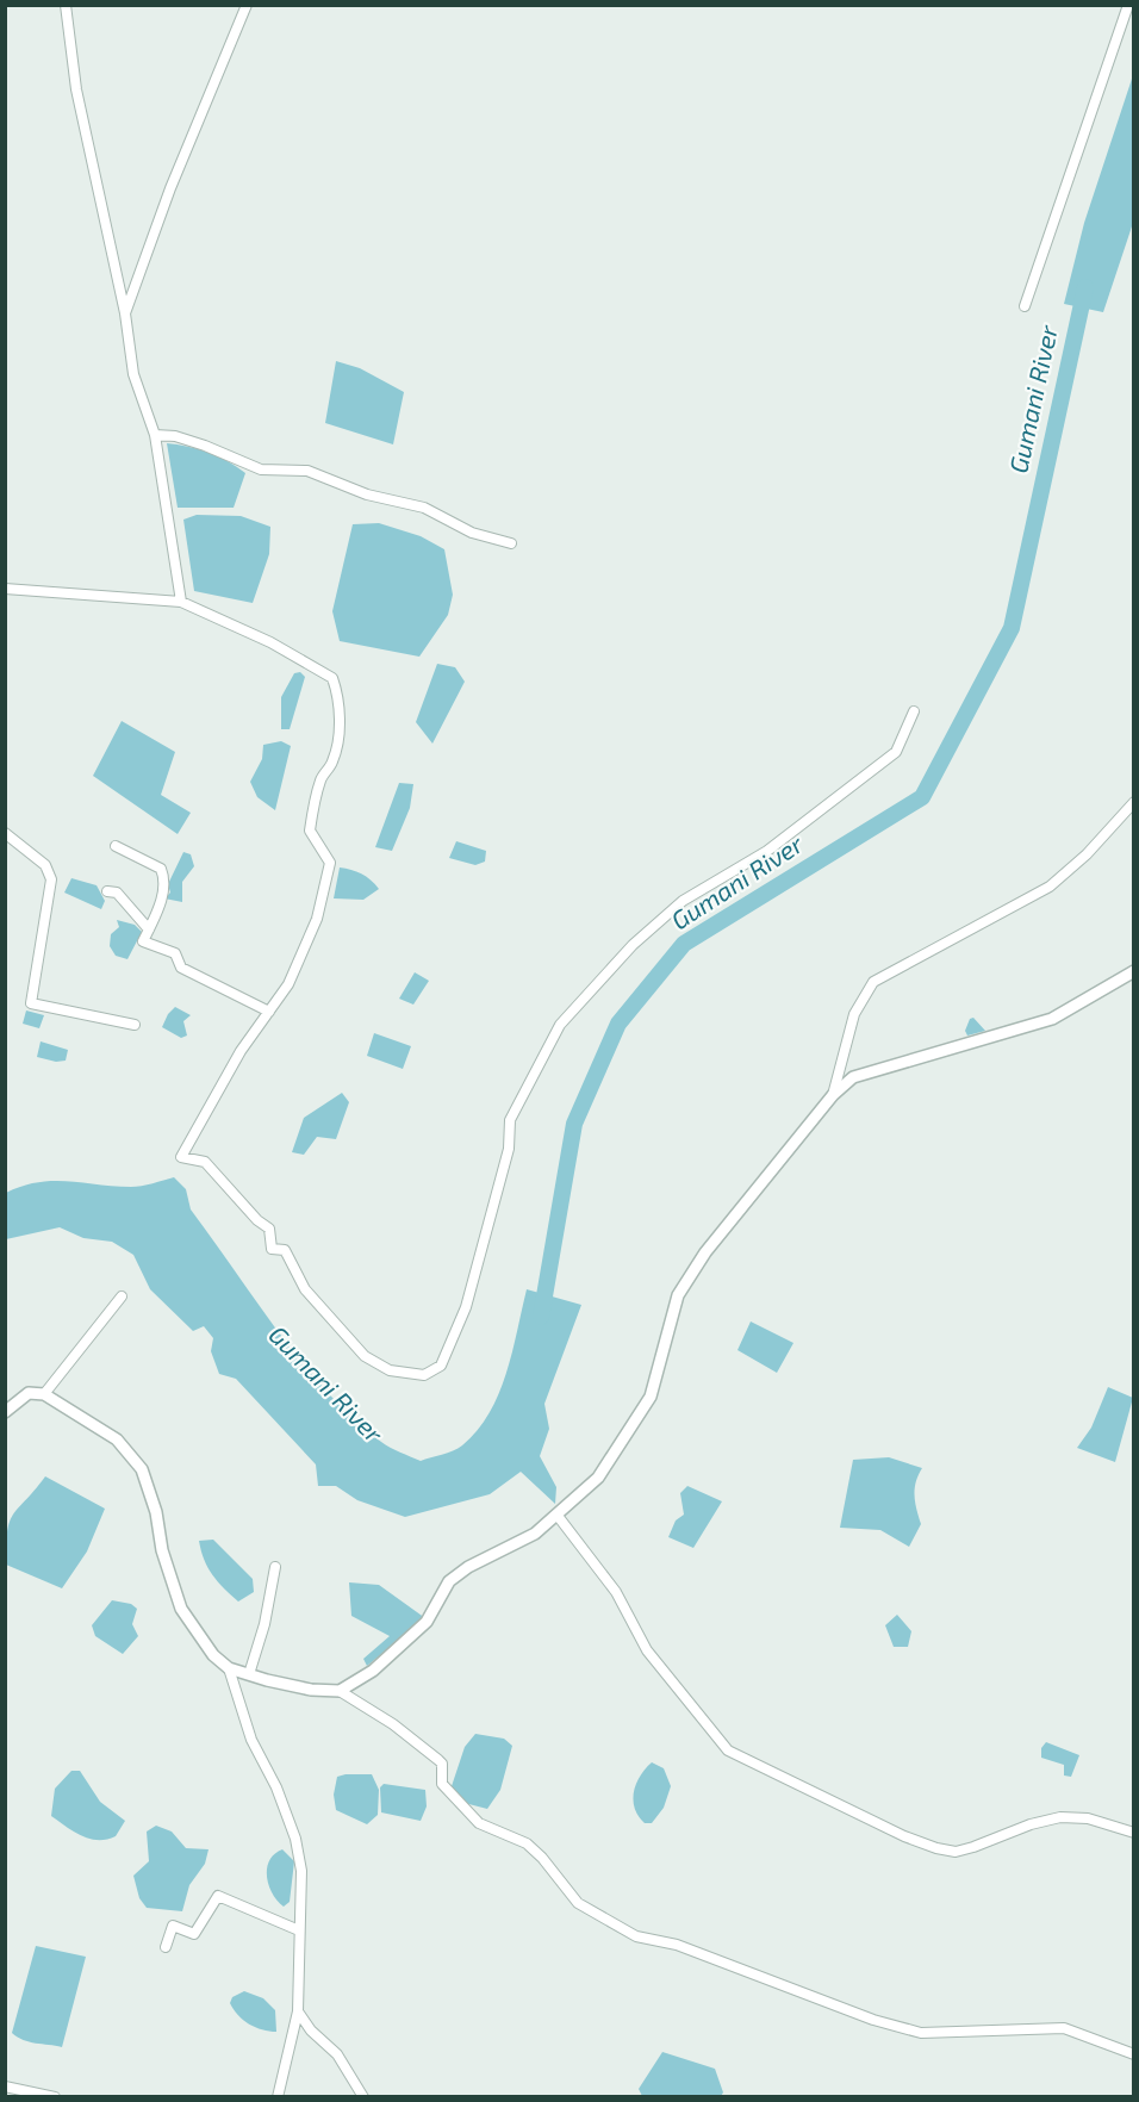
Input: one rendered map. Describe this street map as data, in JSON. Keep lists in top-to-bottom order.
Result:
{
  "water": ["Gumani River"]
}
